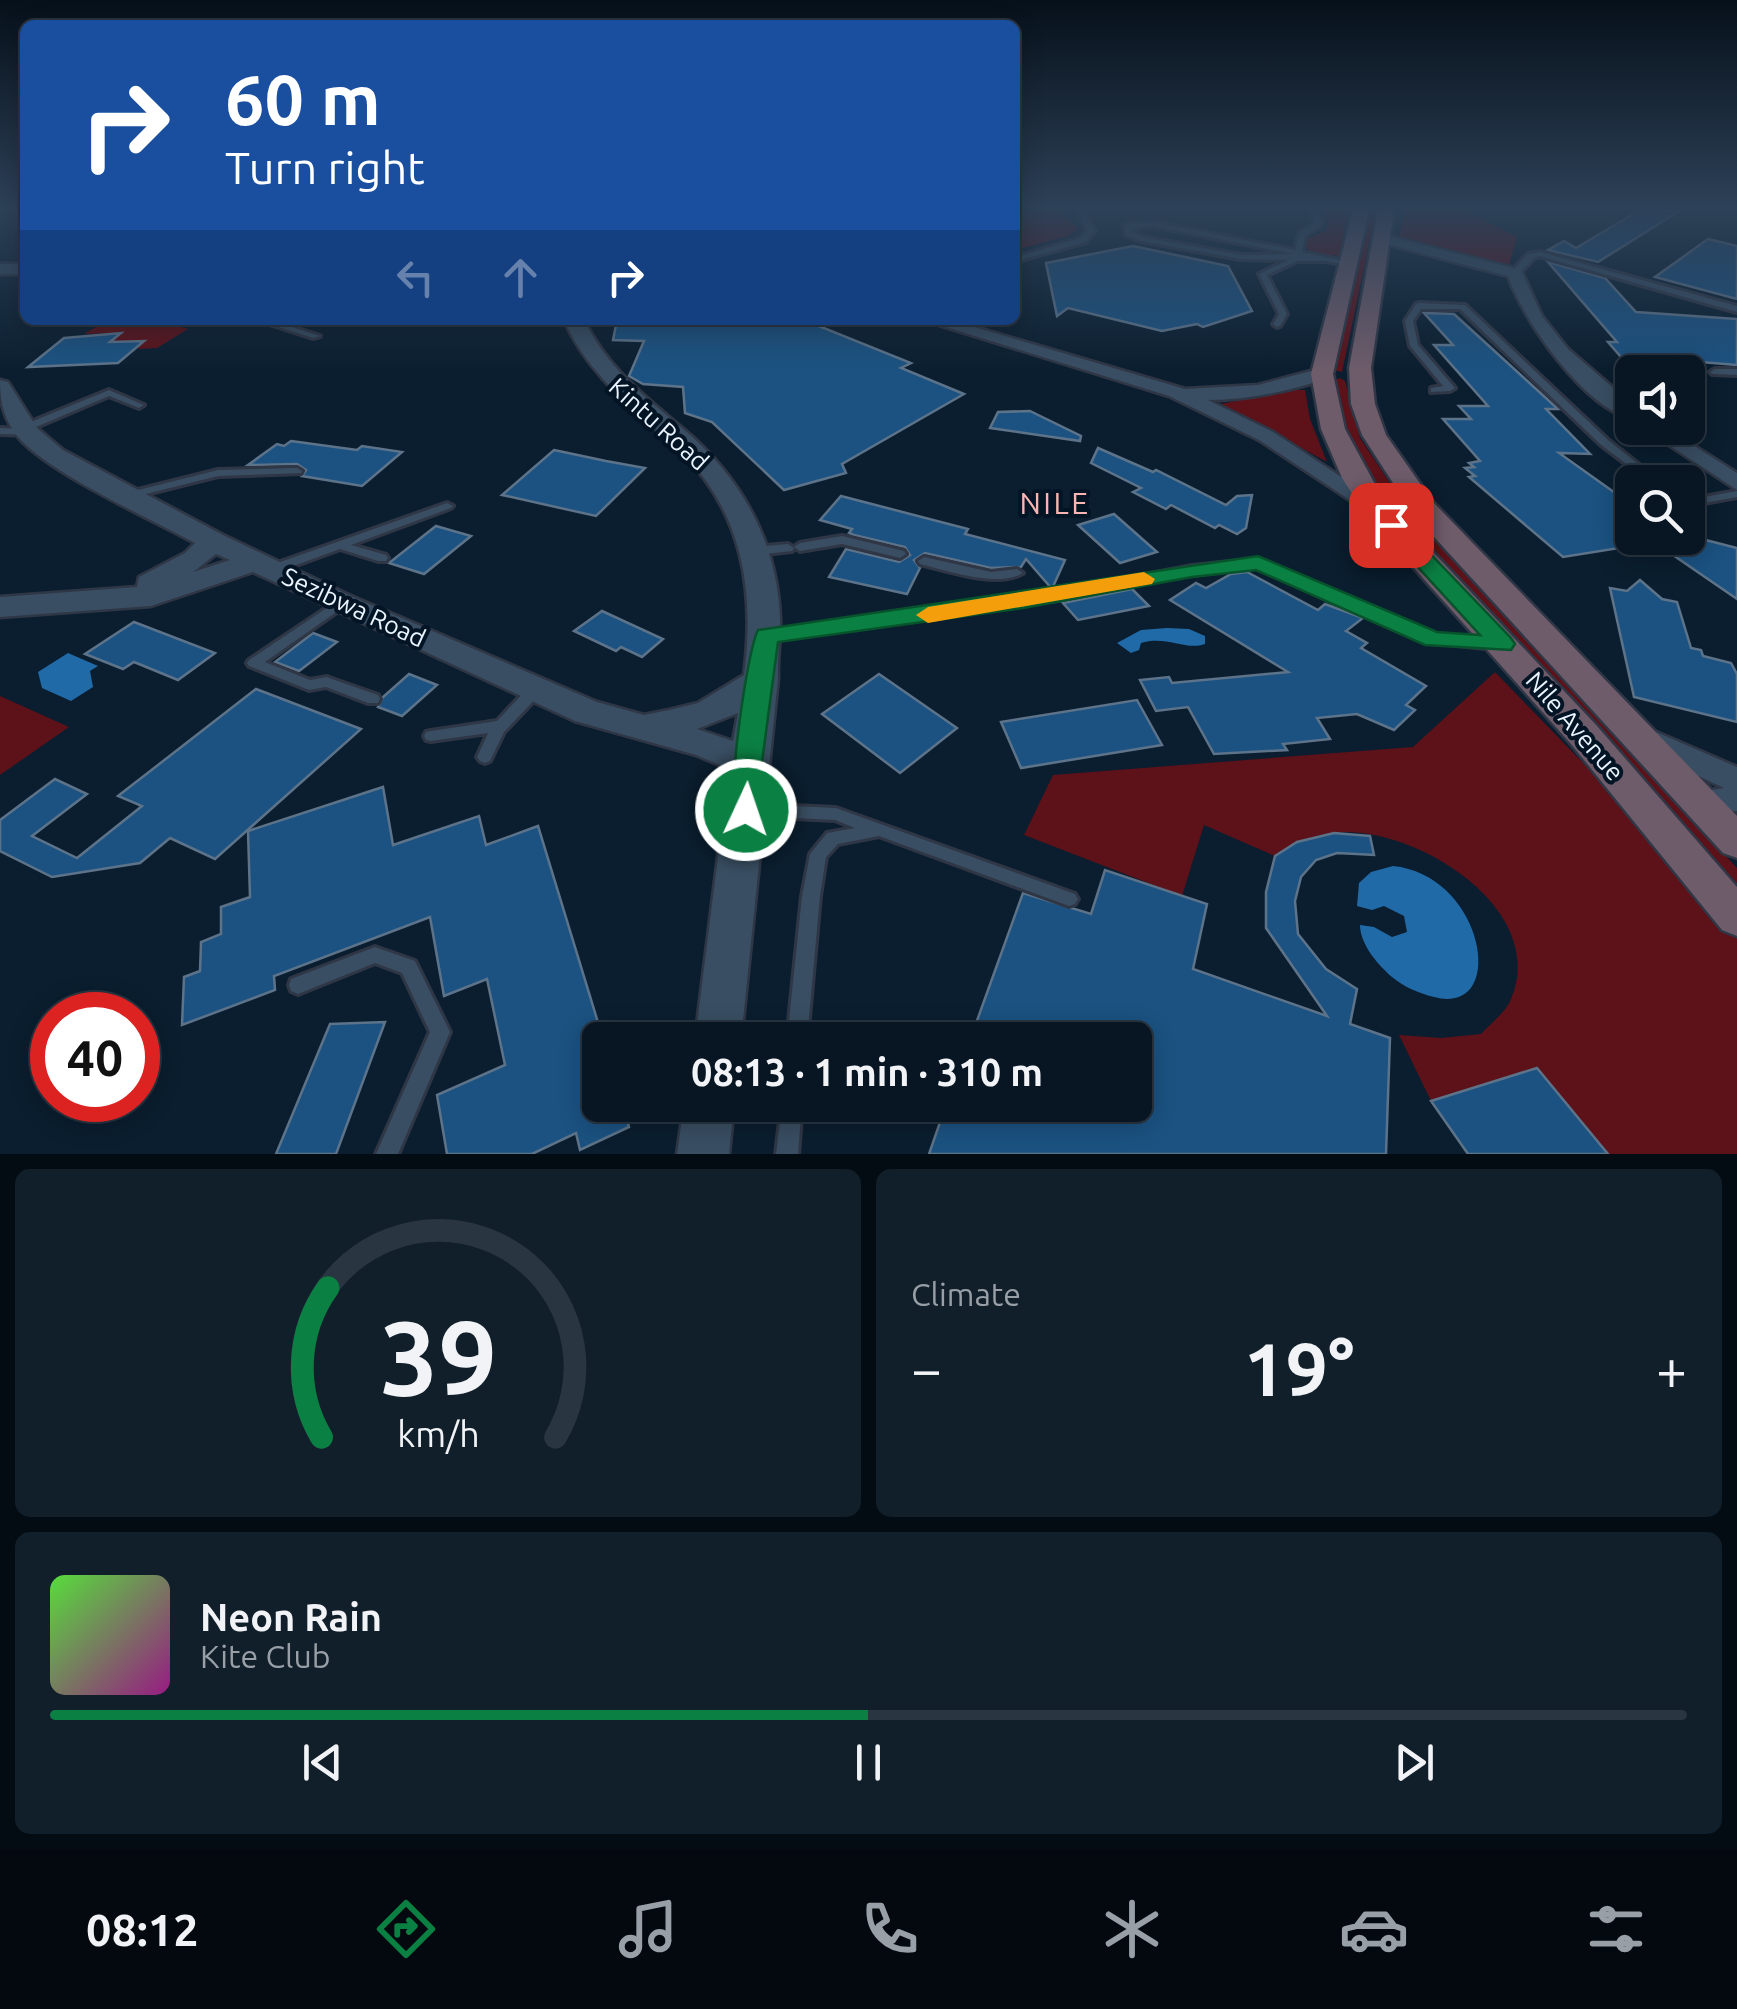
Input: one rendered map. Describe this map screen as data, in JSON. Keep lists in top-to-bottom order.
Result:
{
  "streets": {
    "main road": ["Nile Avenue"],
    "street": ["Kintu Road", "Sezibwa Road"]
  },
  "crossings": [
    ["Kintu Road", "Sezibwa Road"]
  ],
  "districts": ["NILE"],
  "page": {
    "turn": ["60 m", "Turn right"],
    "limit": "40",
    "trip": "08:13 · 1 min · 310 m",
    "tile": "Climate",
    "heat": ["−", "19°", "+"],
    "song": ["Neon Rain", "Kite Club"],
    "tabs": "08:12",
    "gauge": ["39", "km/h"]
  }
}
